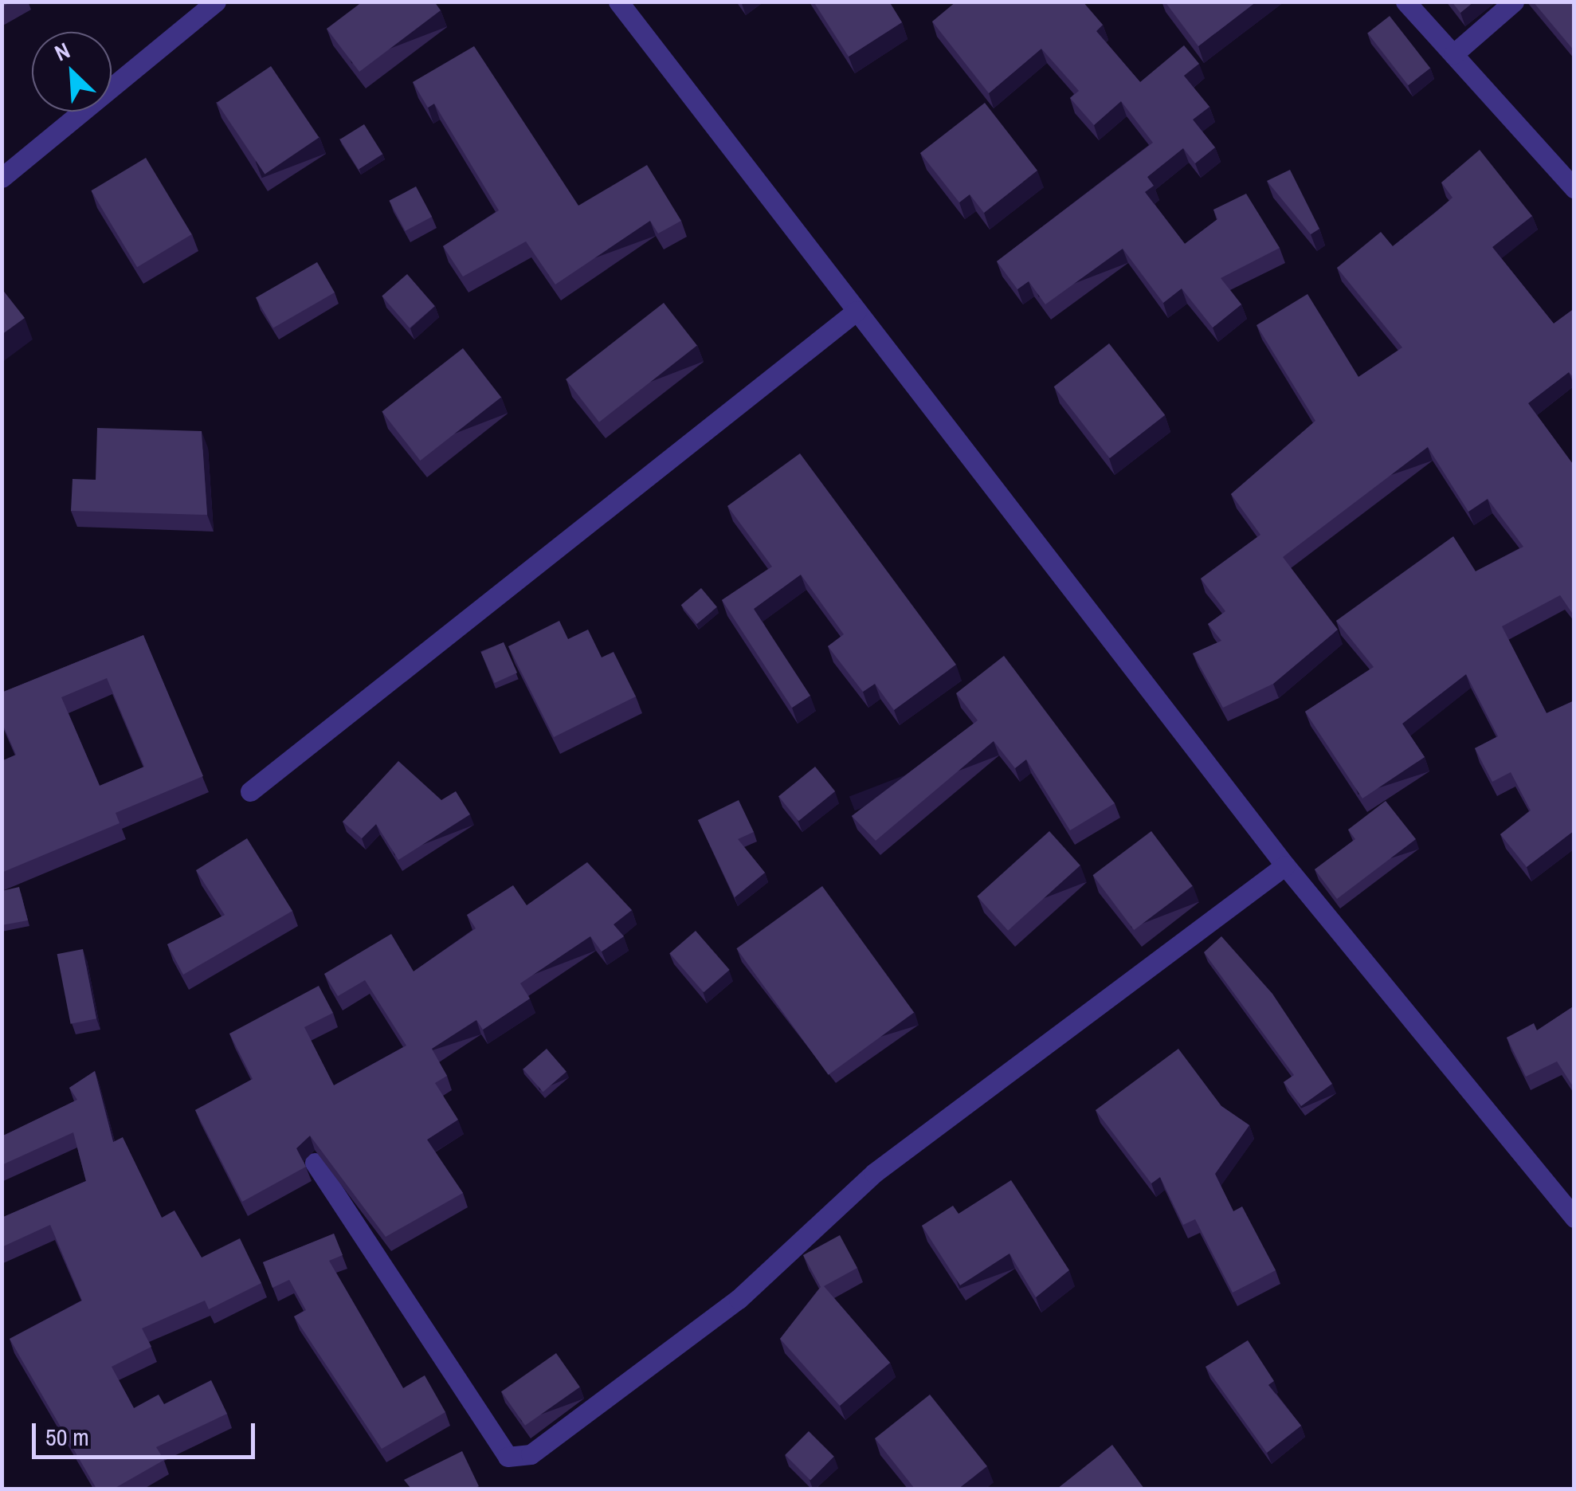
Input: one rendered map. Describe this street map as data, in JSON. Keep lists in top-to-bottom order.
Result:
{
  "scale_bar": "50 m",
  "north": "top left"
}
